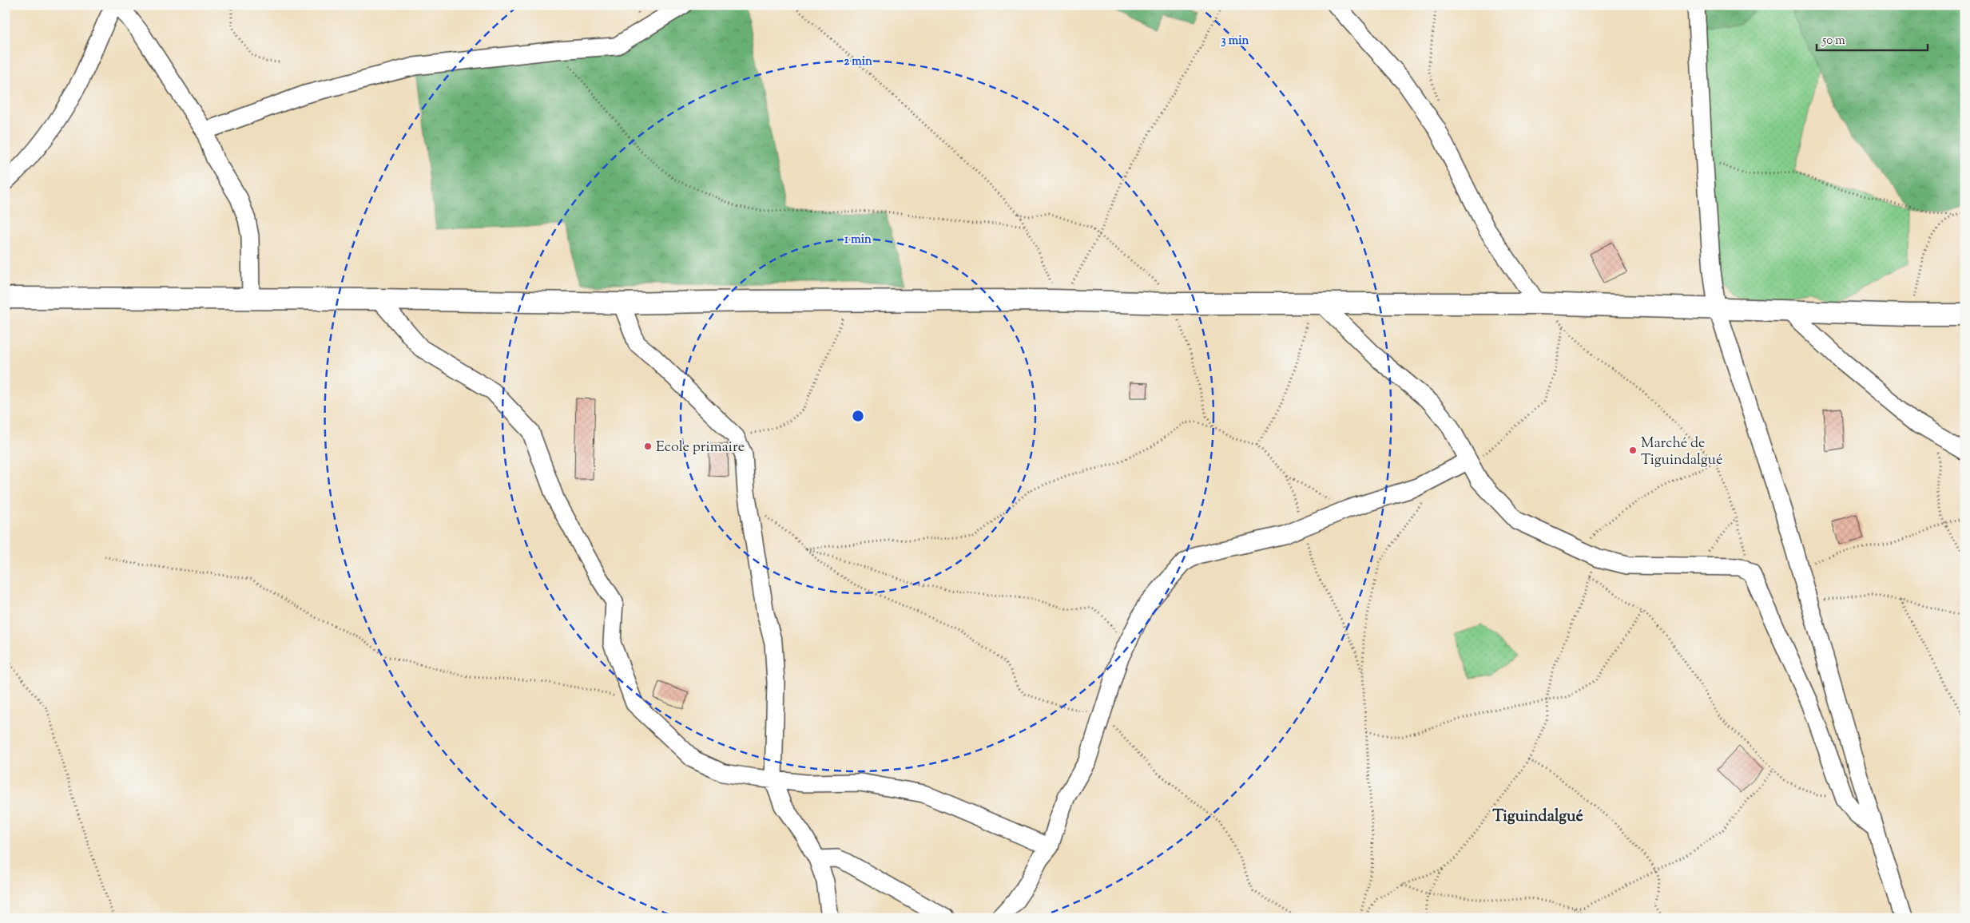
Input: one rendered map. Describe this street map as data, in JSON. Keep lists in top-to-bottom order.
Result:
{
  "districts": ["Tiguindalgué"],
  "places": ["Ecole primaire", "Marché de Tiguindalgué"],
  "scale_bar": "50 m",
  "rings": ["3 min", "2 min", "1 min"]
}
